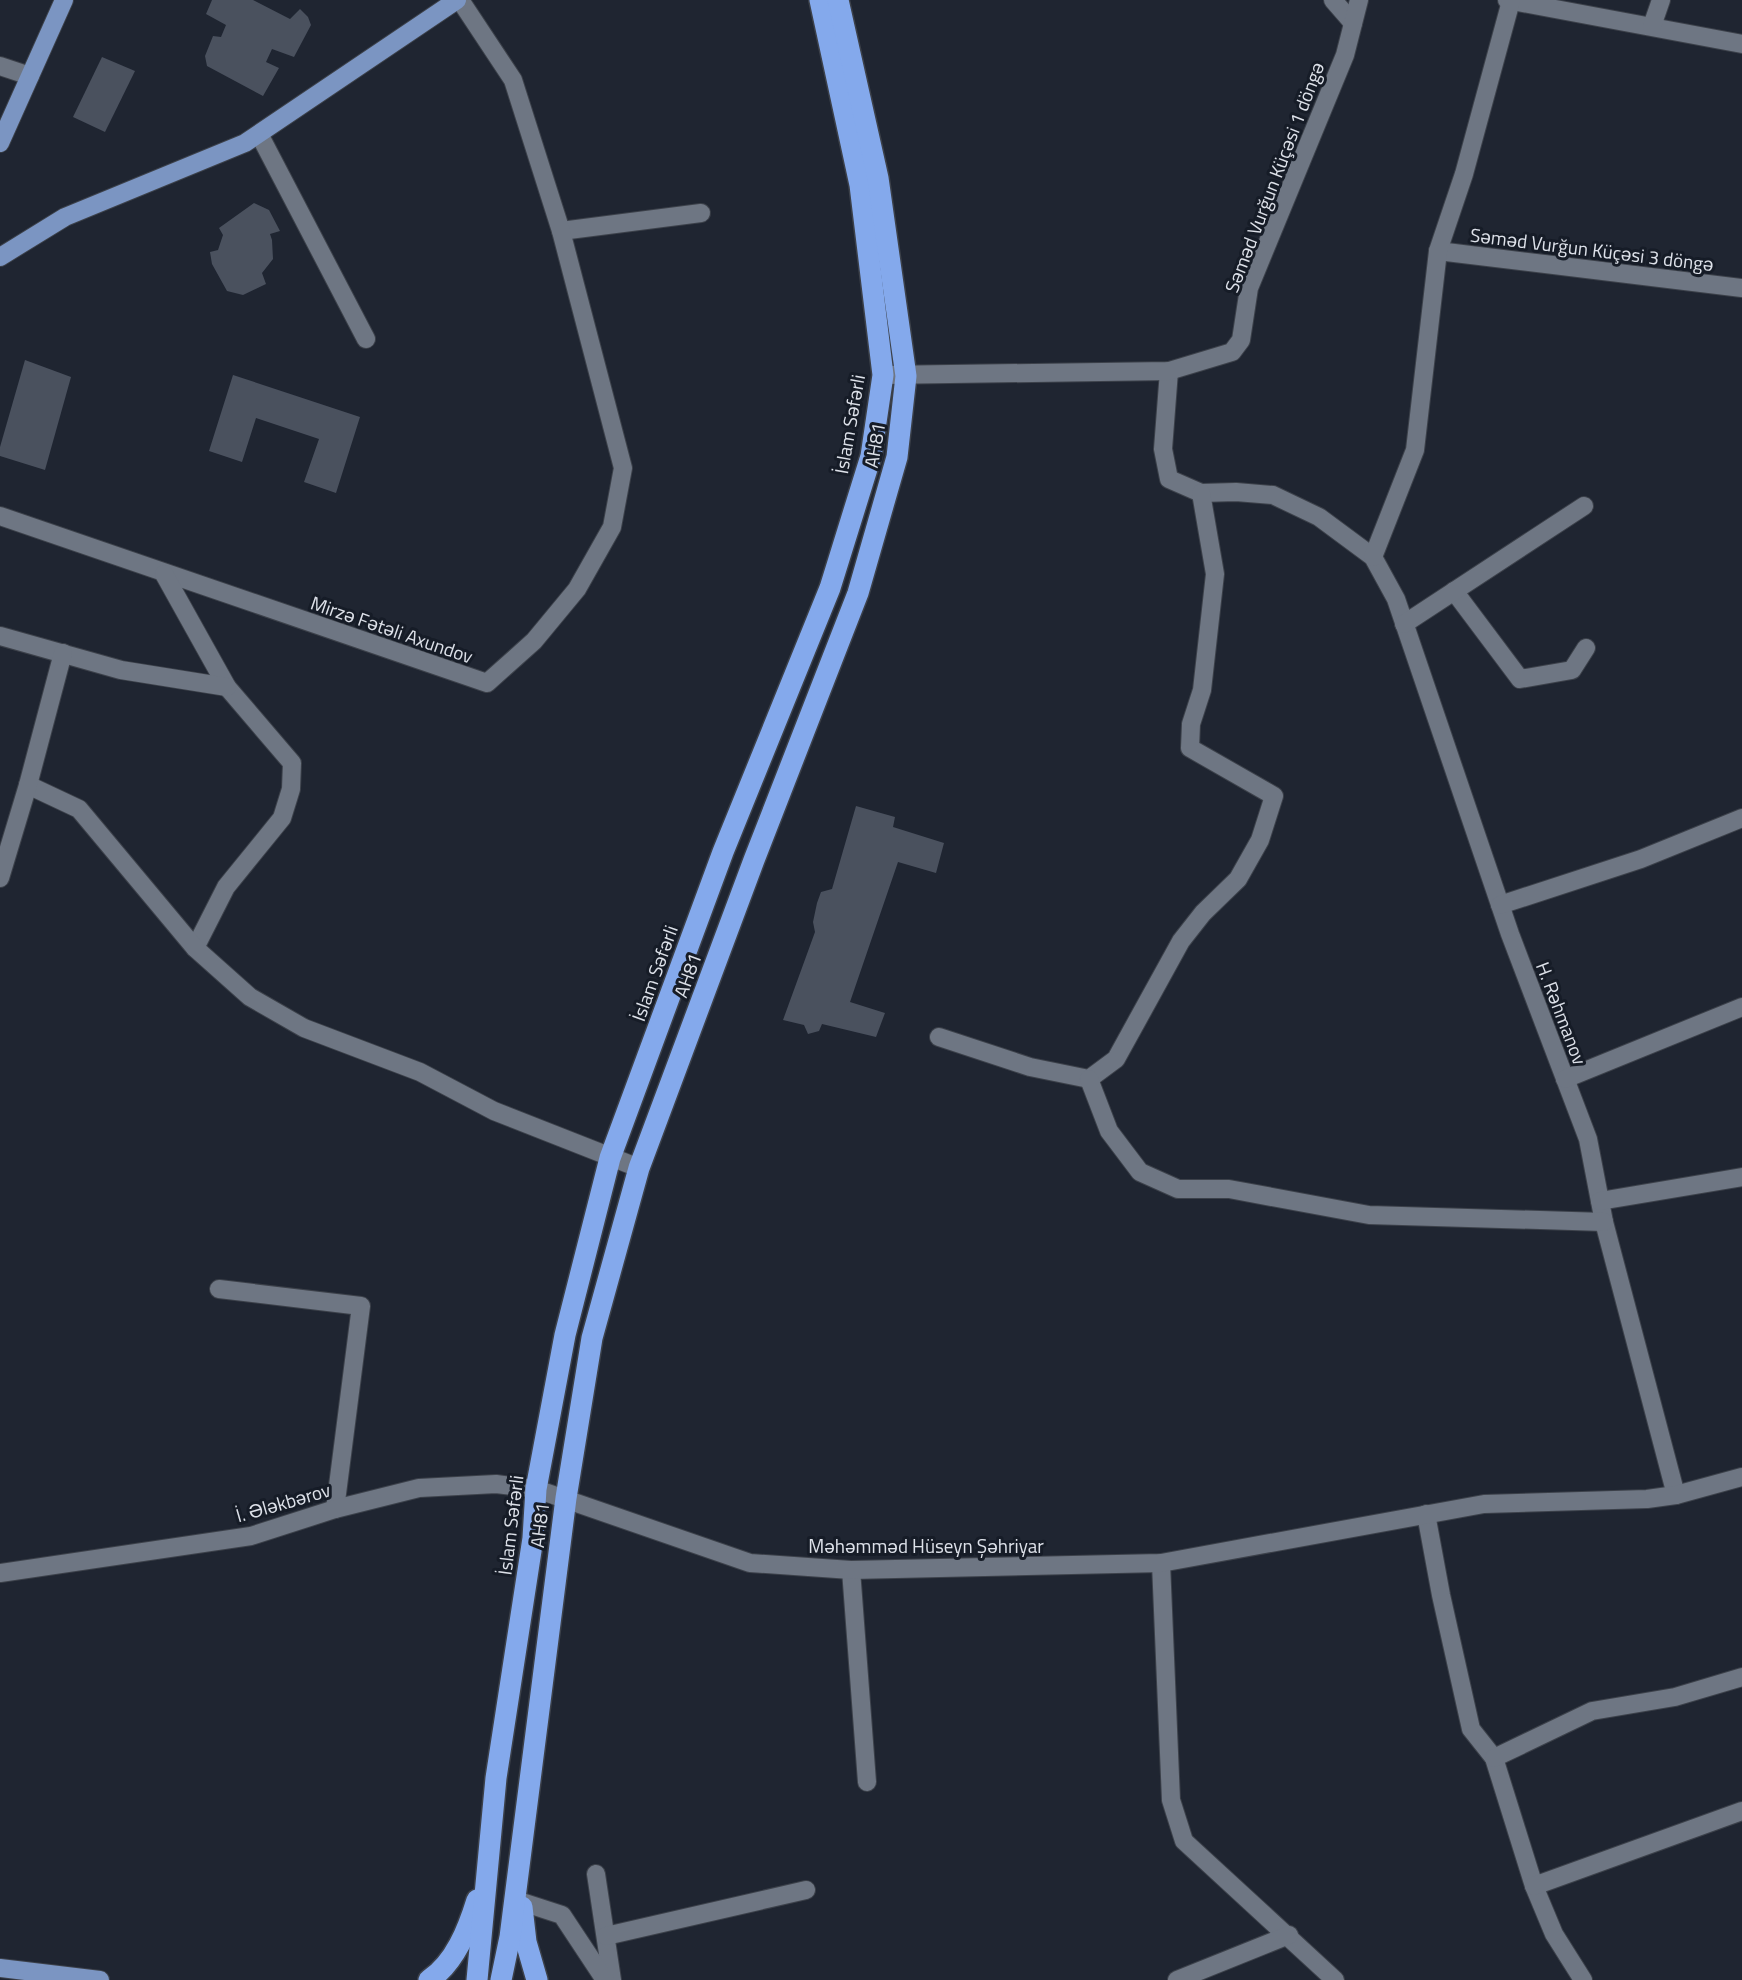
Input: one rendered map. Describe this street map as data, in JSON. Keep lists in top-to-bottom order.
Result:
{
  "streets": {
    "highway": ["İslam Səfərli", "AH81"],
    "street": [
      "Səməd Vurğun Küçəsi 1 döngə",
      "Səməd Vurğun Küçəsi 3 döngə",
      "Mirzə Fətəli Axundov",
      "H. Rəhmanov",
      "İ. Ələkbərov",
      "Məhəmməd Hüseyn Şəhriyar"
    ]
  },
  "crossings": [
    ["Səməd Vurğun Küçəsi 1 döngə", "İslam Səfərli"],
    ["Səməd Vurğun Küçəsi 1 döngə", "AH81"],
    ["İslam Səfərli", "İ. Ələkbərov"],
    ["İslam Səfərli", "Məhəmməd Hüseyn Şəhriyar"],
    ["AH81", "Məhəmməd Hüseyn Şəhriyar"],
    ["H. Rəhmanov", "Məhəmməd Hüseyn Şəhriyar"],
    ["İ. Ələkbərov", "Məhəmməd Hüseyn Şəhriyar"]
  ]
}
